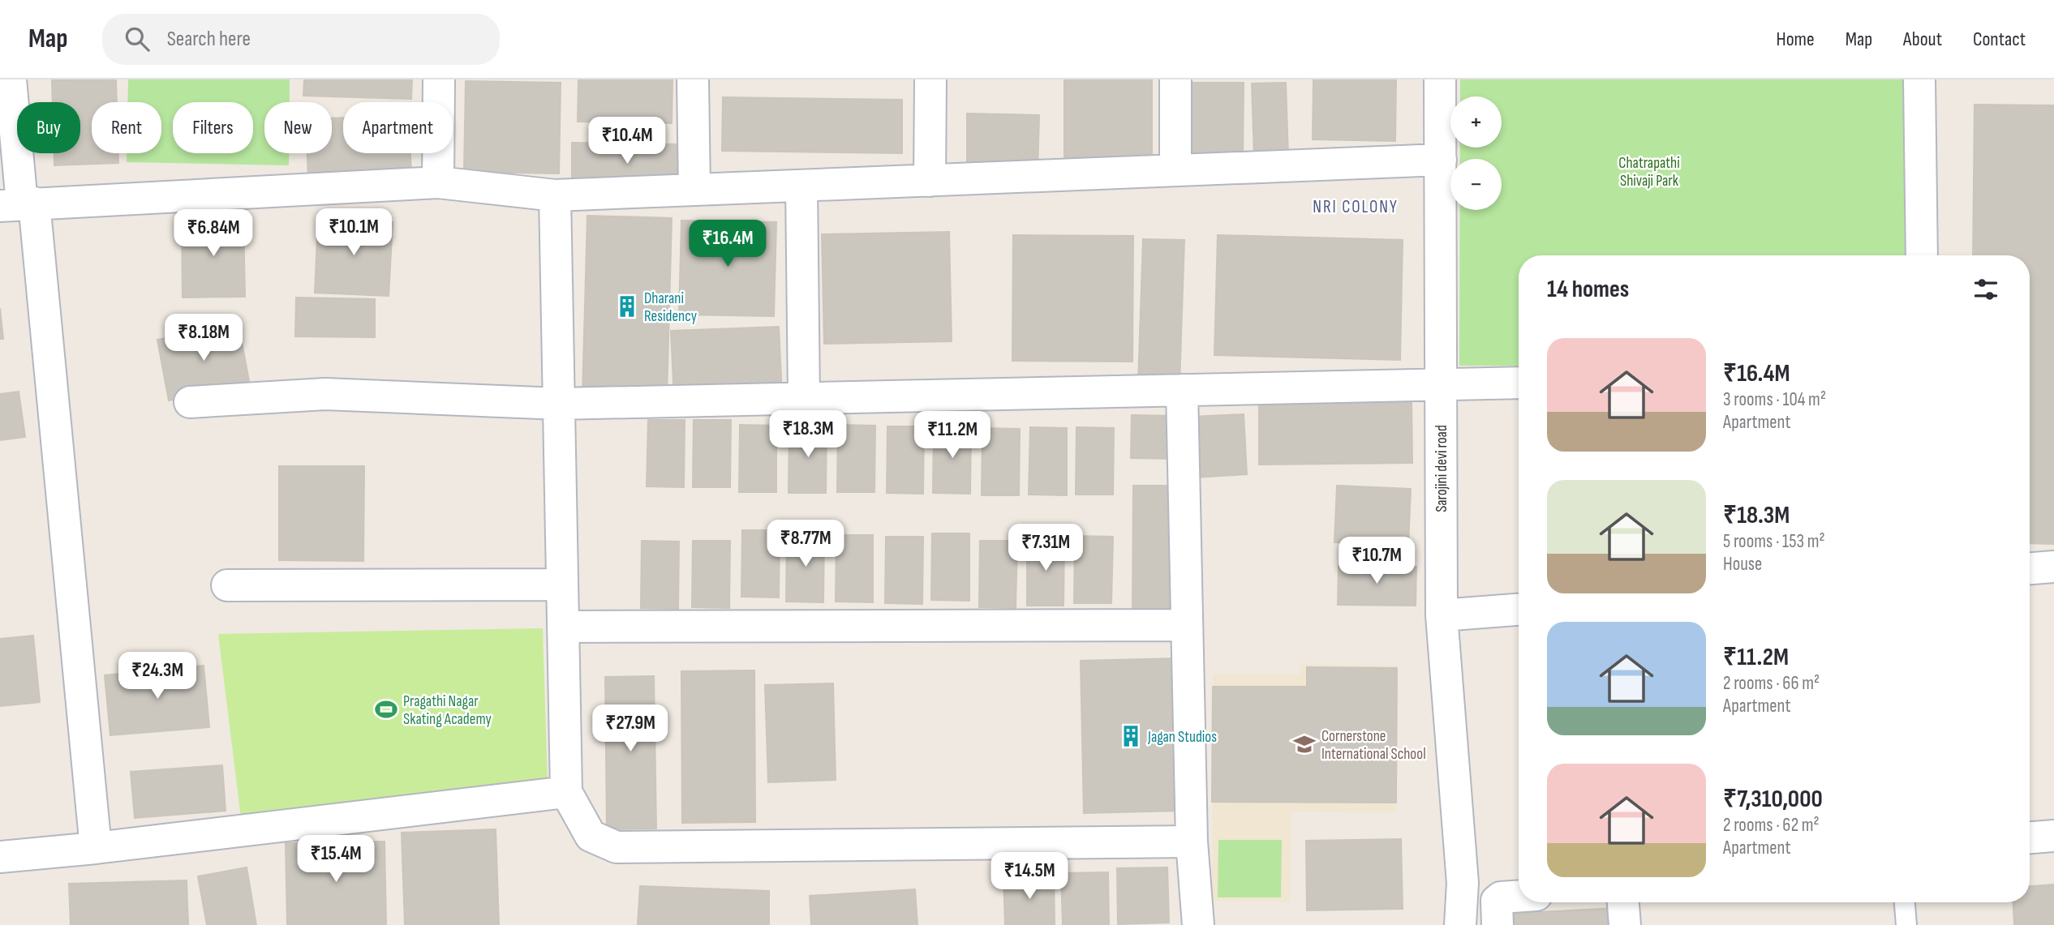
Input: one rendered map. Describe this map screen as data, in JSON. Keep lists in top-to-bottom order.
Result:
{
  "streets": {
    "street": ["Sarojini devi road"]
  },
  "districts": ["NRI COLONY"],
  "parks": ["Chatrapathi Shivaji Park"],
  "places": {
    "building": ["Dharani Residency", "Jagan Studios"],
    "sports": ["Pragathi Nagar Skating Academy"],
    "school or university": ["Cornerstone International School"]
  },
  "page": {
    "header": "Map",
    "search": "Search here",
    "nav": [
      "Home",
      "Map",
      "About",
      "Contact"
    ],
    "map_buttons": ["+", "−"],
    "chip": [
      "Buy",
      "Rent",
      "Filters",
      "New",
      "Apartment"
    ],
    "price": [
      "₹10.4M",
      "₹10.1M",
      "₹6.84M",
      "₹16.4M",
      "₹8.18M",
      "₹18.3M",
      "₹11.2M",
      "₹8.77M",
      "₹7.31M",
      "₹10.7M",
      "₹24.3M",
      "₹27.9M",
      "₹15.4M",
      "₹14.5M"
    ],
    "heading": "14 homes",
    "list": [
      {
        "name": "₹16.4M",
        "note": "3 rooms · 104 m² · Apartment"
      },
      {
        "name": "₹18.3M",
        "note": "5 rooms · 153 m² · House"
      },
      {
        "name": "₹11.2M",
        "note": "2 rooms · 66 m² · Apartment"
      },
      {
        "name": "₹7,310,000",
        "note": "2 rooms · 62 m² · Apartment"
      }
    ]
  }
}
